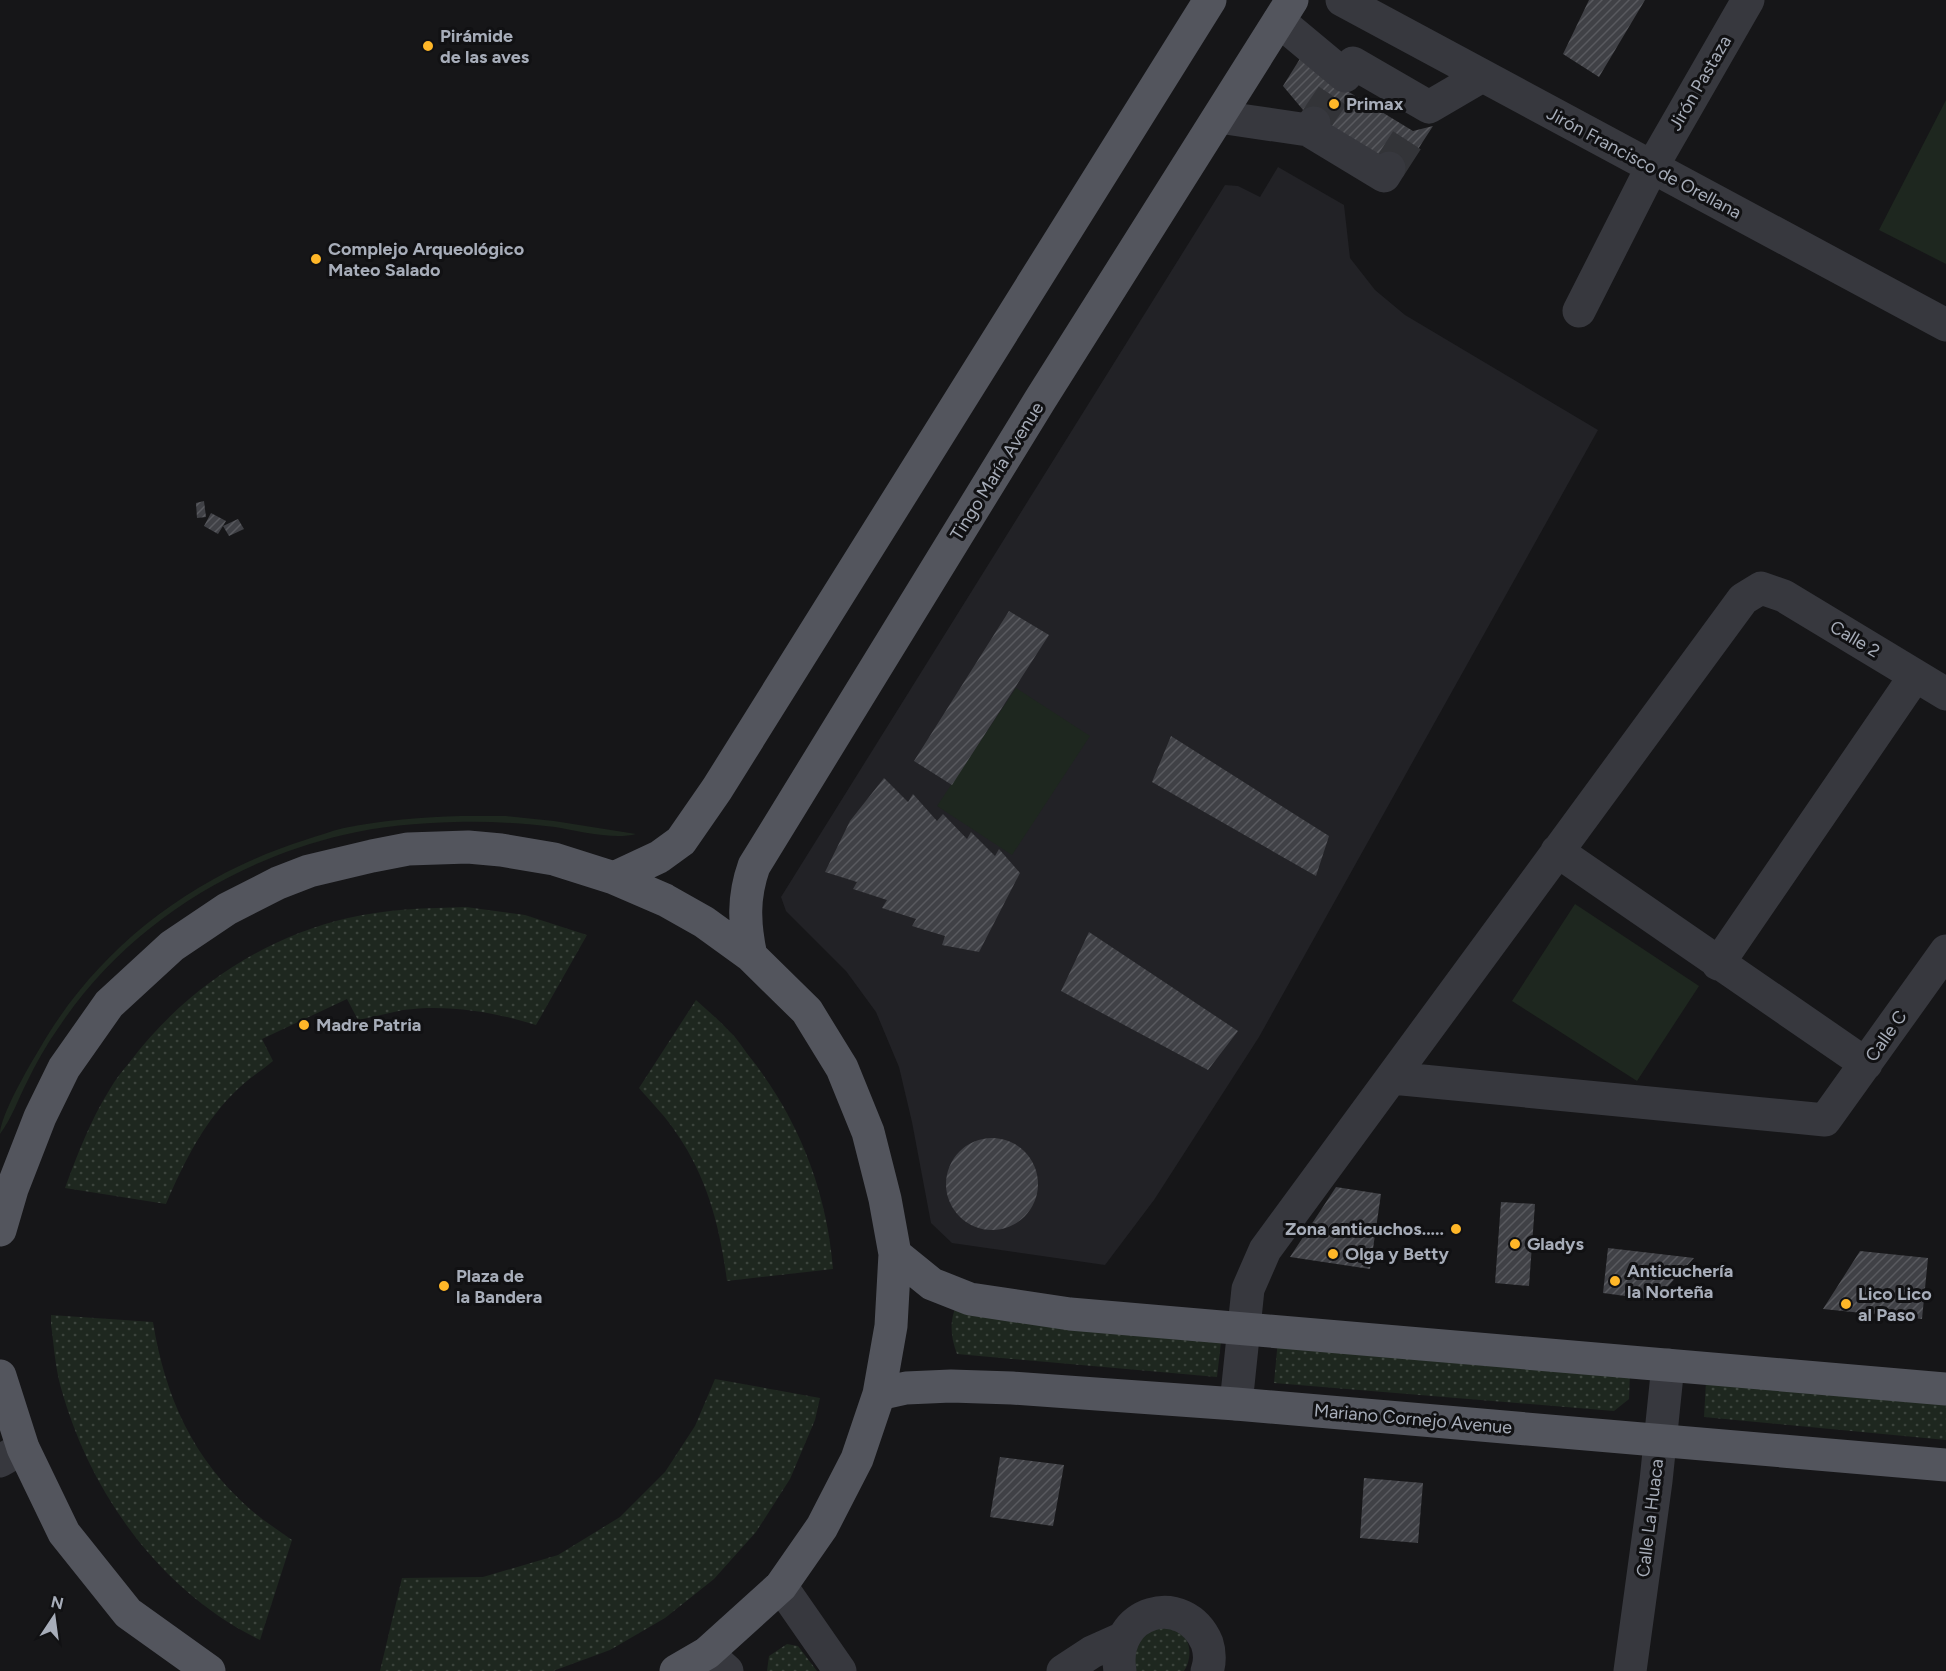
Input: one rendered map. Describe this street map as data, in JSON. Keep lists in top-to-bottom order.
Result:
{
  "streets": {
    "main road": ["Tingo María Avenue", "Mariano Cornejo Avenue"],
    "street": [
      "Jirón Pastaza",
      "Jirón Francisco de Orellana",
      "Calle 2",
      "Calle C",
      "Calle La Huaca"
    ]
  },
  "crossings": [
    ["Jirón Pastaza", "Jirón Francisco de Orellana"],
    ["Mariano Cornejo Avenue", "Calle La Huaca"]
  ],
  "places": [
    "Pirámide de las aves",
    "Primax",
    "Complejo Arqueológico Mateo Salado",
    "Madre Patria",
    "Zona anticuchos.....",
    "Gladys",
    "Olga y Betty",
    "Anticuchería la Norteña",
    "Plaza de la Bandera",
    "Lico Lico al Paso"
  ],
  "north": "top"
}
